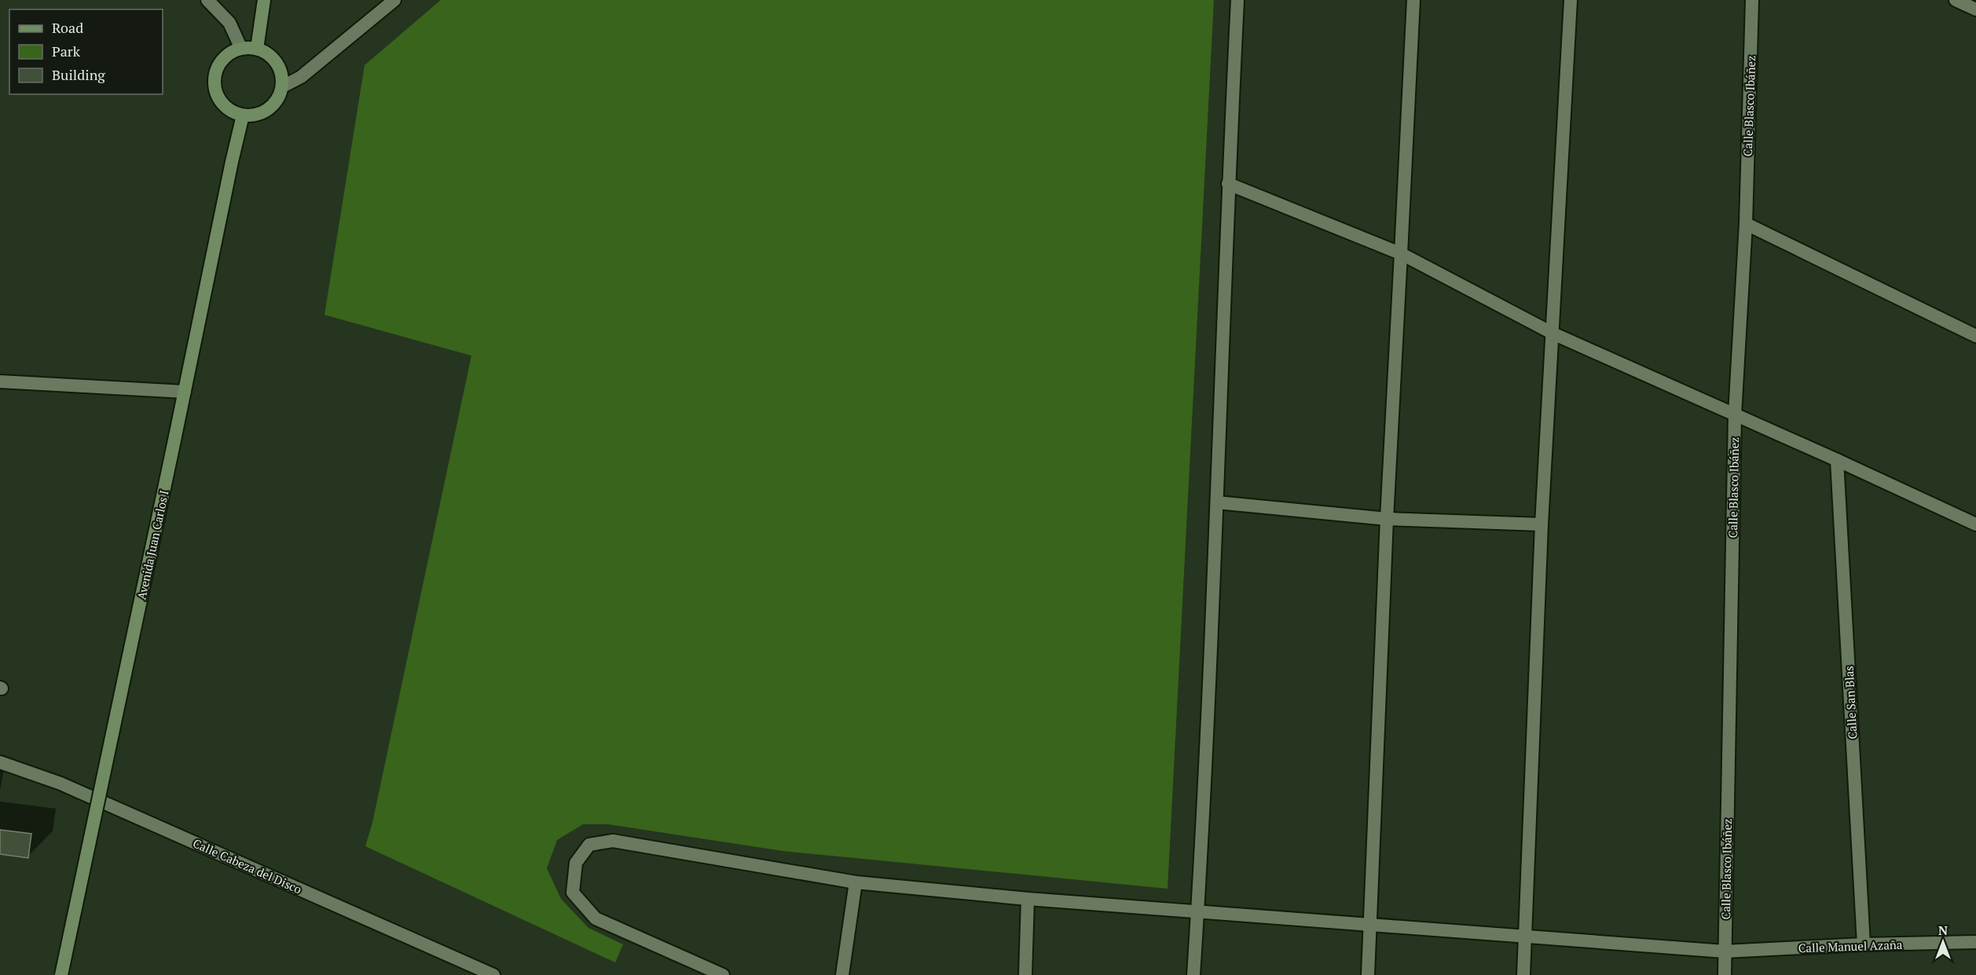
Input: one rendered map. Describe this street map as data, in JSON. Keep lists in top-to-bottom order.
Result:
{
  "streets": {
    "main road": ["Avenida Juan Carlos I"],
    "street": [
      "Calle Blasco Ibáñez",
      "Calle San Blas",
      "Calle Cabeza del Disco",
      "Calle Manuel Azaña"
    ]
  },
  "crossings": [
    ["Calle Blasco Ibáñez", "Calle Manuel Azaña"],
    ["Calle San Blas", "Calle Manuel Azaña"]
  ],
  "legend": ["Road", "Park", "Building"],
  "north": "top"
}
